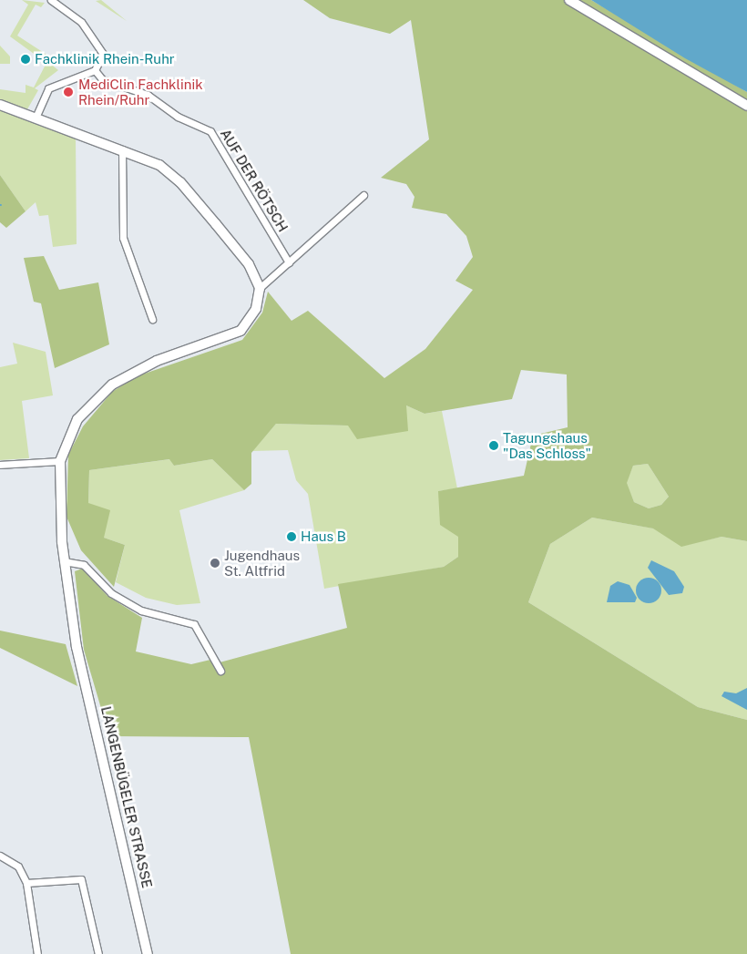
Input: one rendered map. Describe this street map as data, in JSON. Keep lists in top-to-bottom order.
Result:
{
  "streets": {
    "main road": ["LANGENBÜGELER STRASSE"],
    "street": ["AUF DER RÖTSCH"]
  },
  "places": [
    "Fachklinik Rhein-Ruhr",
    "MediClin Fachklinik Rhein/Ruhr",
    "Tagungshaus \"Das Schloss\"",
    "Haus B",
    "Jugendhaus St. Altfrid"
  ]
}
